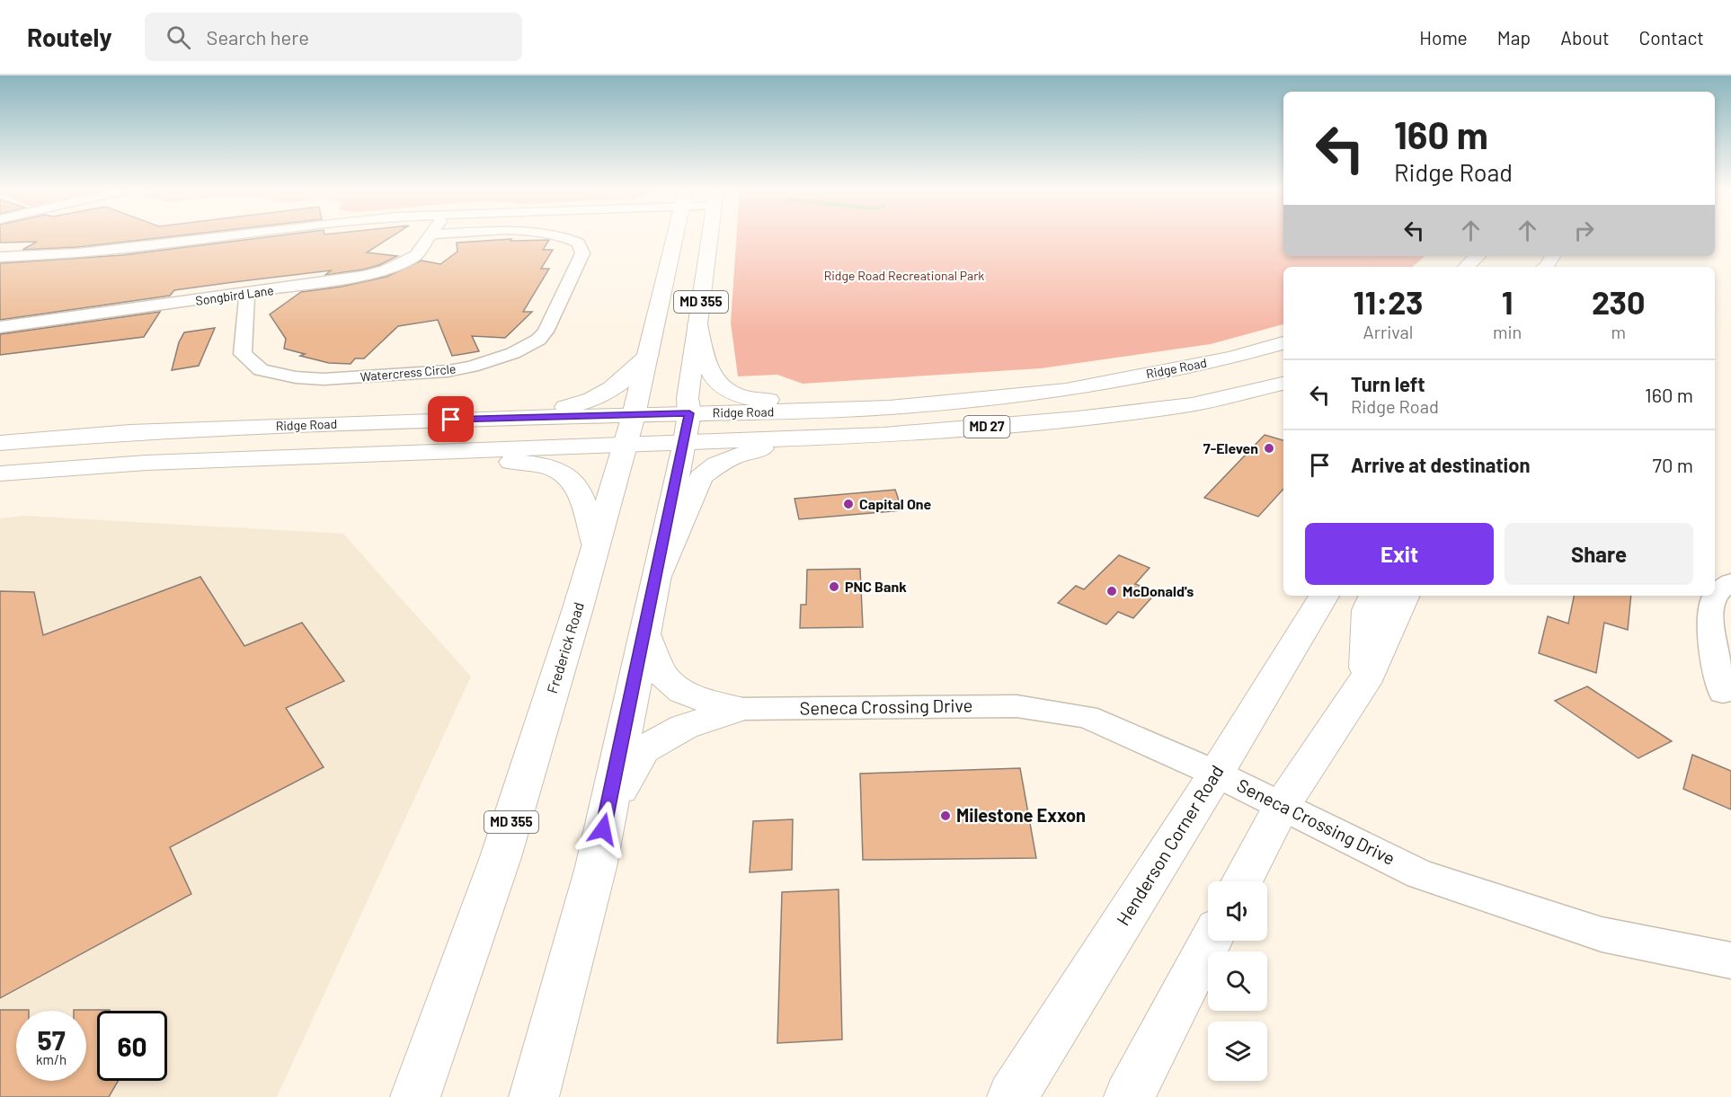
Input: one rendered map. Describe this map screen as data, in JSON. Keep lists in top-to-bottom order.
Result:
{
  "streets": {
    "main road": [
      "MD 355",
      "Ridge Road",
      "MD 27",
      "Frederick Road",
      "Henderson Corner Road"
    ],
    "street": ["Songbird Lane", "Watercress Circle", "Seneca Crossing Drive"]
  },
  "crossings": [
    ["Songbird Lane", "Watercress Circle"],
    ["MD 355", "Ridge Road"],
    ["Ridge Road", "Frederick Road"],
    ["Seneca Crossing Drive", "Henderson Corner Road"]
  ],
  "parks": ["Ridge Road Recreational Park"],
  "places": [
    "7-Eleven",
    "Capital One",
    "PNC Bank",
    "McDonald's",
    "Milestone Exxon"
  ],
  "page": {
    "header": "Routely",
    "search": "Search here",
    "nav": [
      "Home",
      "Map",
      "About",
      "Contact"
    ],
    "turn": ["160 m", "Ridge Road"],
    "eta": [
      "11:23",
      "Arrival",
      "1",
      "min",
      "230",
      "m"
    ],
    "list": [
      {
        "name": "Turn left",
        "note": "Ridge Road",
        "value": "160 m"
      },
      {
        "name": "Arrive at destination",
        "value": "70 m"
      }
    ],
    "buttons": ["Exit", "Share"],
    "speed": "57 km/h",
    "limit": "60"
  }
}
